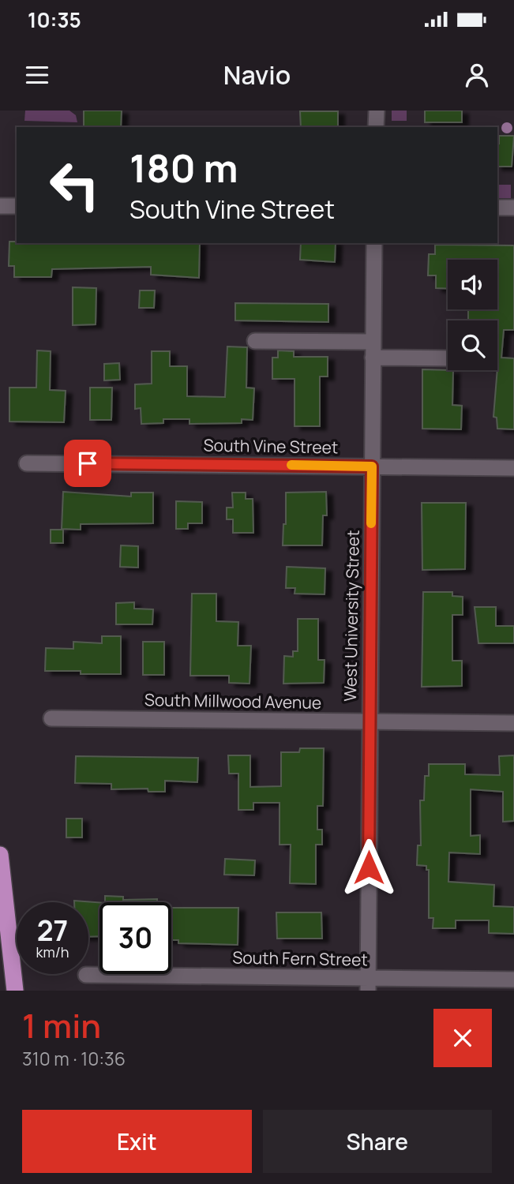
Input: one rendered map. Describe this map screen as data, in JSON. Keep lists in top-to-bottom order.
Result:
{
  "streets": {
    "street": [
      "South Vine Street",
      "West University Street",
      "South Millwood Avenue",
      "South Fern Street"
    ]
  },
  "crossings": [
    ["South Vine Street", "West University Street"],
    ["West University Street", "South Millwood Avenue"],
    ["West University Street", "South Fern Street"]
  ],
  "page": {
    "status": "10:35",
    "header": "Navio",
    "turn": ["180 m", "South Vine Street"],
    "speed": "27 km/h",
    "limit": "30",
    "heading": ["1 min", "310 m · 10:36"],
    "buttons": ["Exit", "Share"]
  }
}
